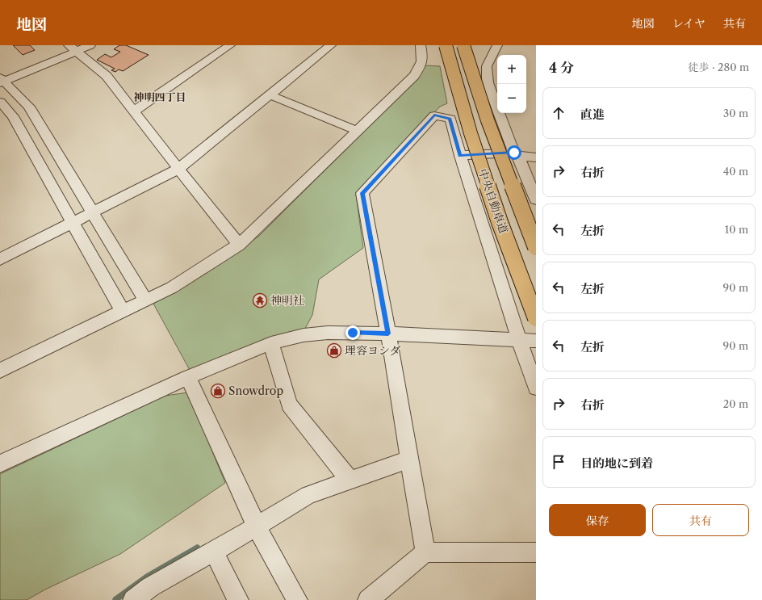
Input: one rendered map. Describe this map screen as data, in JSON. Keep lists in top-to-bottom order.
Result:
{
  "streets": {
    "highway": ["中央自動車道"]
  },
  "districts": ["神明四丁目"],
  "places": {
    "temple": ["神明社"],
    "shop": ["理容ヨシダ", "Snowdrop"]
  },
  "page": {
    "header": "地図",
    "nav": ["地図", "レイヤ", "共有"],
    "heading": ["4 分", "徒歩 · 280 m"],
    "map_buttons": ["+", "−"],
    "list": [
      ["直進", "30 m"],
      ["右折", "40 m"],
      ["左折", "10 m"],
      ["左折", "90 m"],
      ["左折", "90 m"],
      ["右折", "20 m"],
      "目的地に到着"
    ],
    "buttons": ["保存", "共有"]
  }
}
